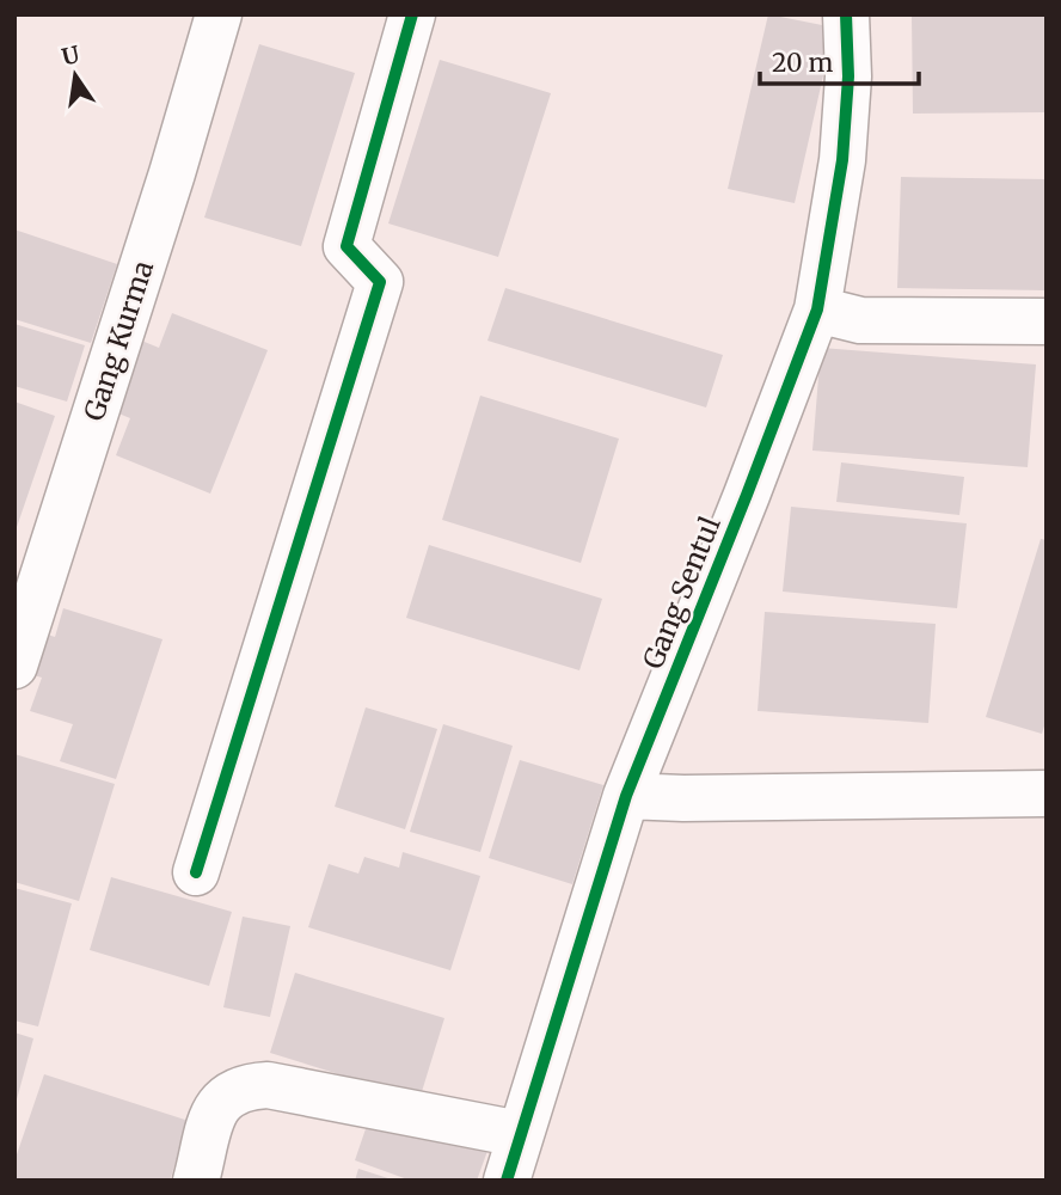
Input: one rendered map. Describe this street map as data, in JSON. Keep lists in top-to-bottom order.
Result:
{
  "streets": {
    "street": ["Gang Kurma", "Gang Sentul"]
  },
  "scale_bar": "20 m",
  "north": "top"
}
